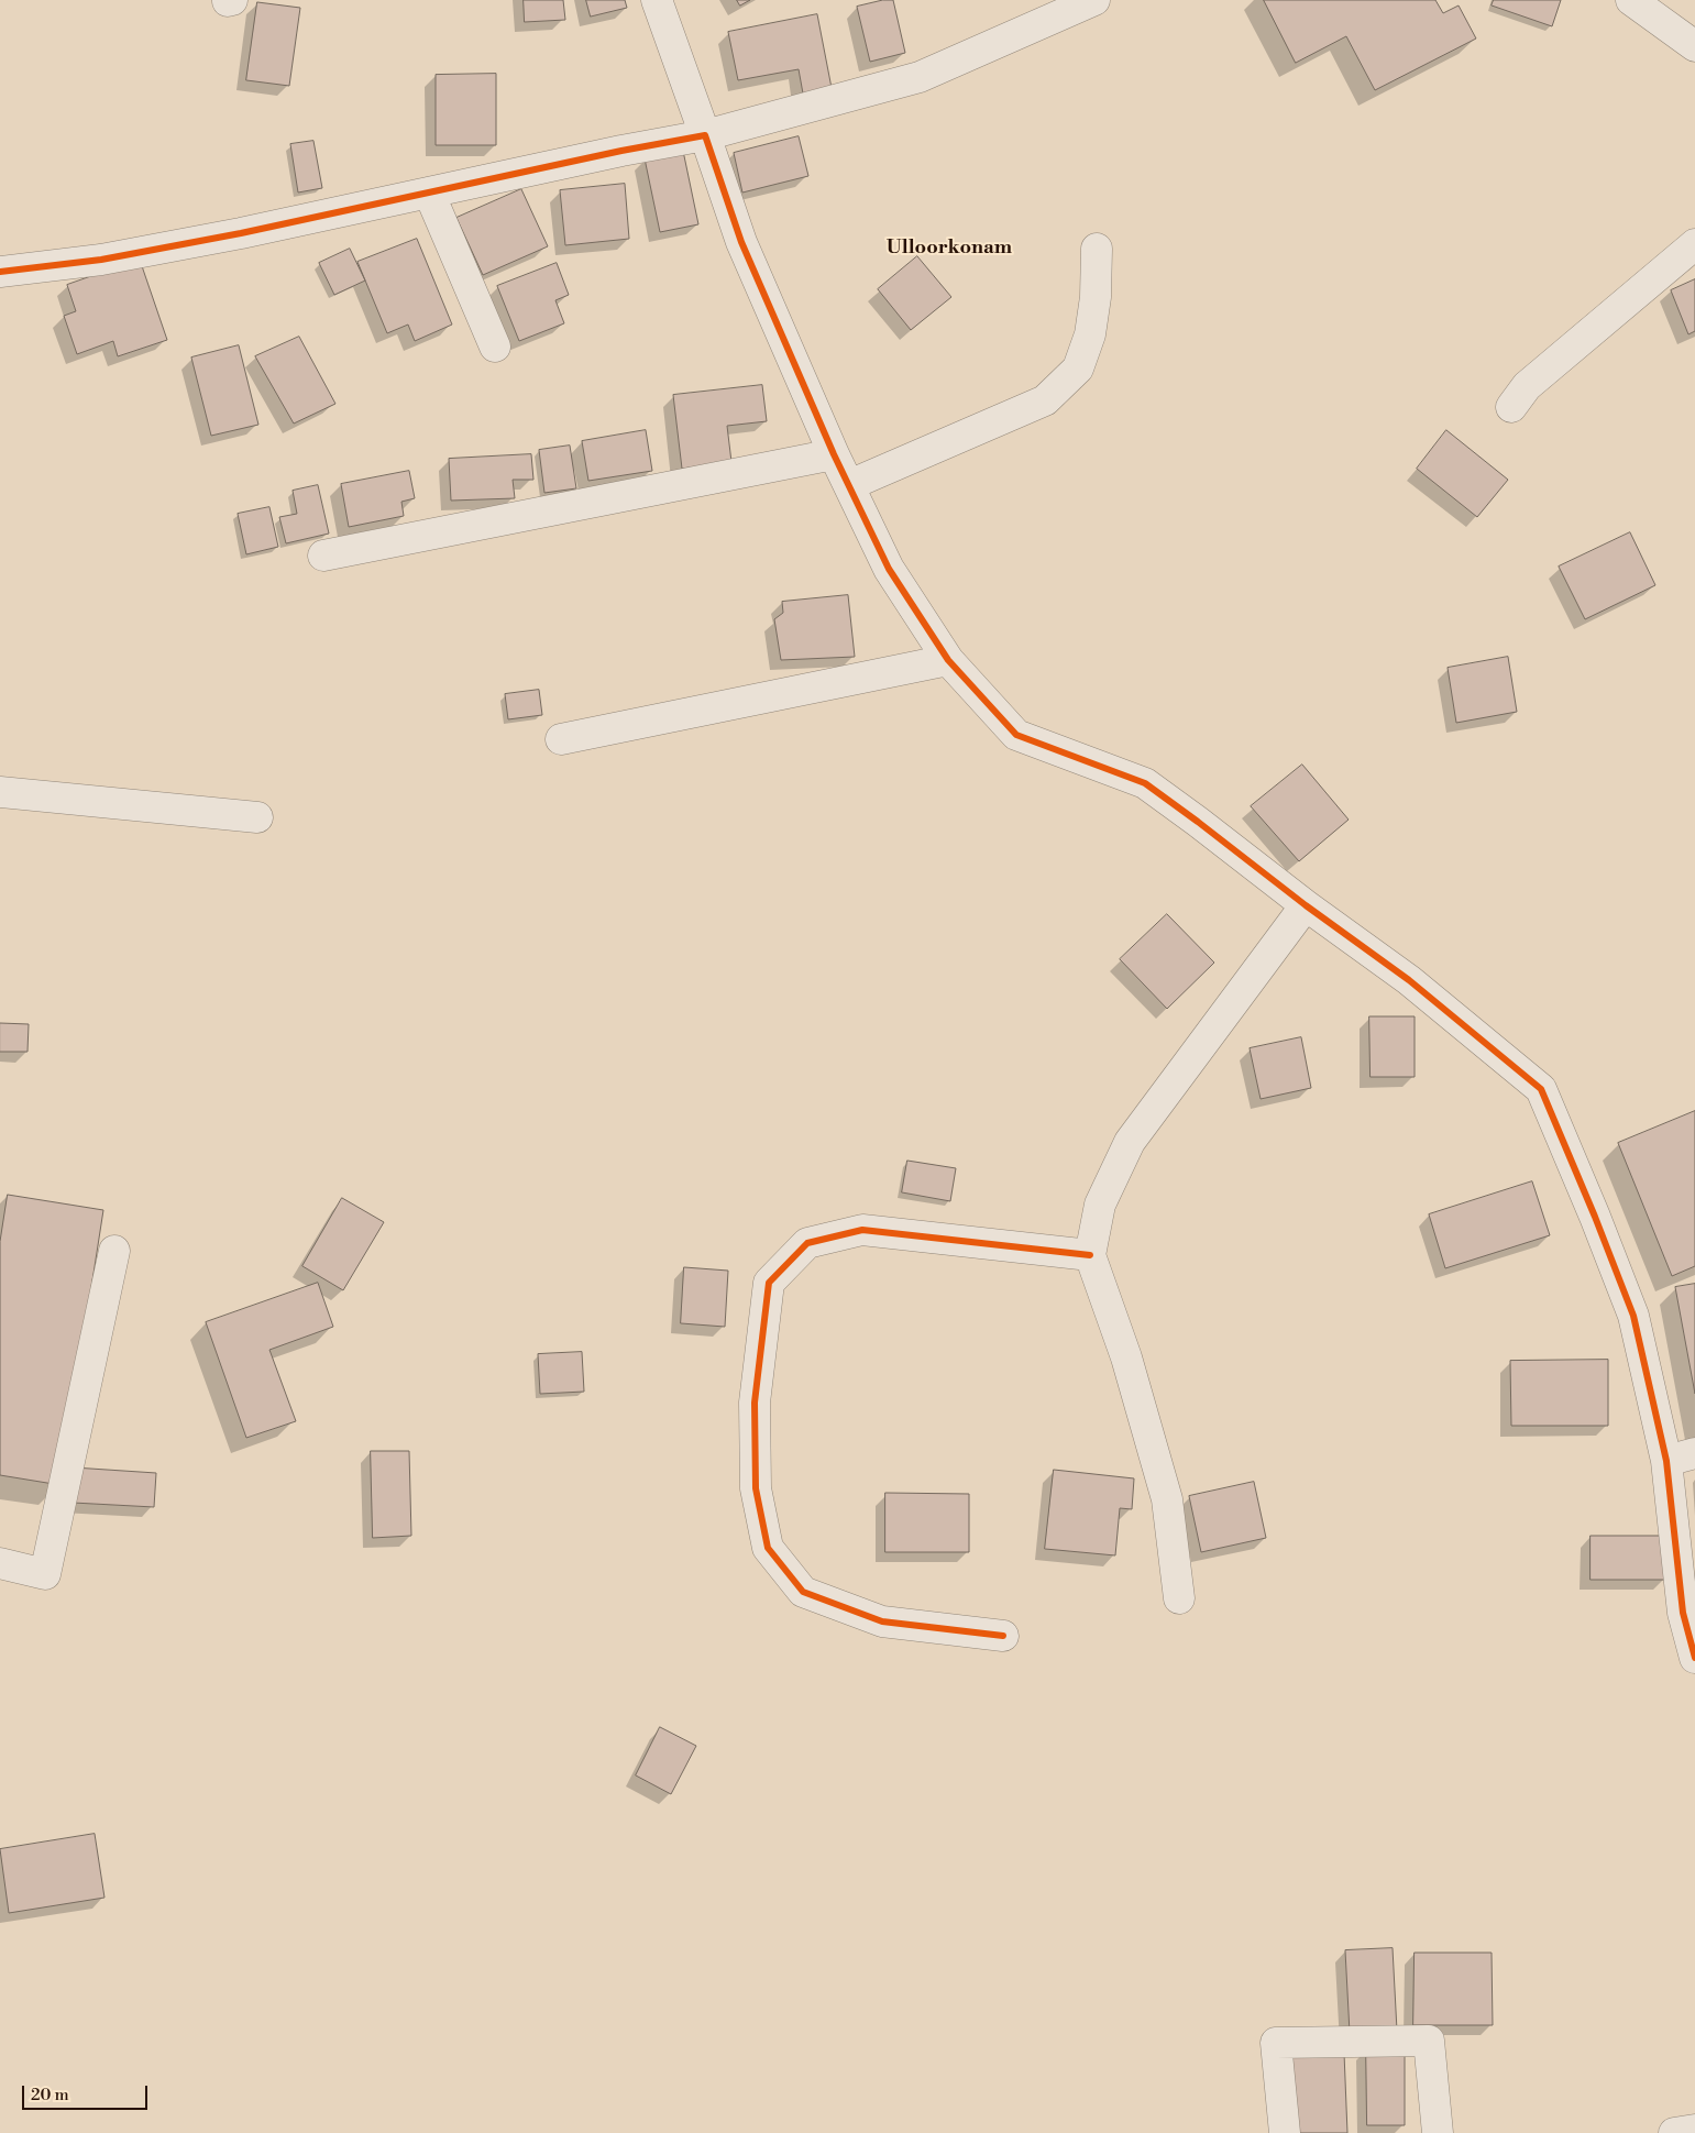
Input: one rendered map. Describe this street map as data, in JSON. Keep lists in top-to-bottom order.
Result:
{
  "districts": ["Ulloorkonam"],
  "scale_bar": "20 m"
}
